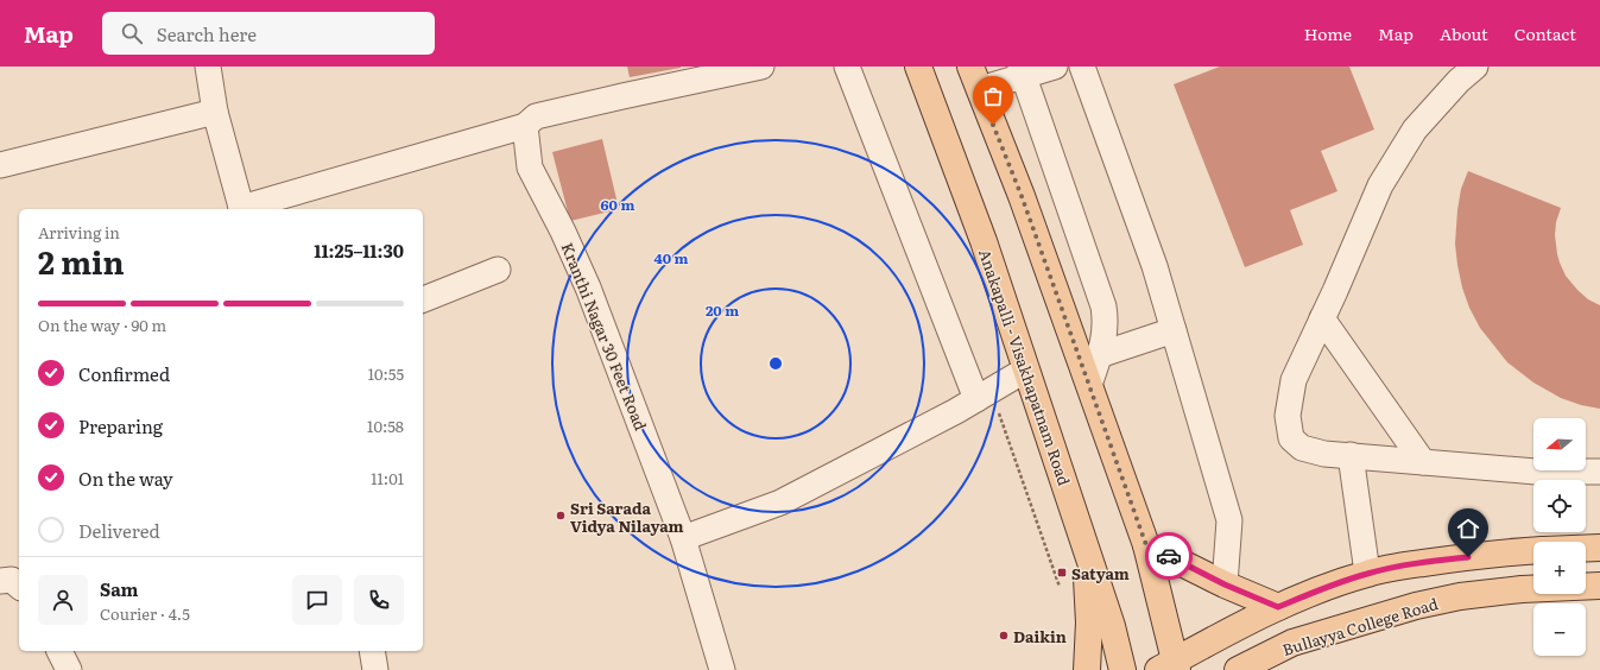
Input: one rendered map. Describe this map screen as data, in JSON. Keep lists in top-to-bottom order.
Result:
{
  "streets": {
    "main road": ["Anakapalli - Visakhapatnam Road", "Bullayya College Road"],
    "street": ["Kranthi Nagar 30 Feet Road"]
  },
  "places": {
    "other": ["Sri Sarada Vidya Nilayam", "Daikin"],
    "transit": ["Satyam"]
  },
  "north": "left",
  "page": {
    "header": "Map",
    "search": "Search here",
    "nav": [
      "Home",
      "Map",
      "About",
      "Contact"
    ],
    "heading": ["2 min", "Arriving in", "11:25–11:30"],
    "panel": ["Sam", "Courier · 4.5"],
    "bar": "On the way · 90 m",
    "list": [
      ["Confirmed", "10:55"],
      ["Preparing", "10:58"],
      ["On the way", "11:01"],
      "Delivered"
    ],
    "map_buttons": ["+", "−"]
  },
  "rings": ["60 m", "40 m", "20 m"]
}
